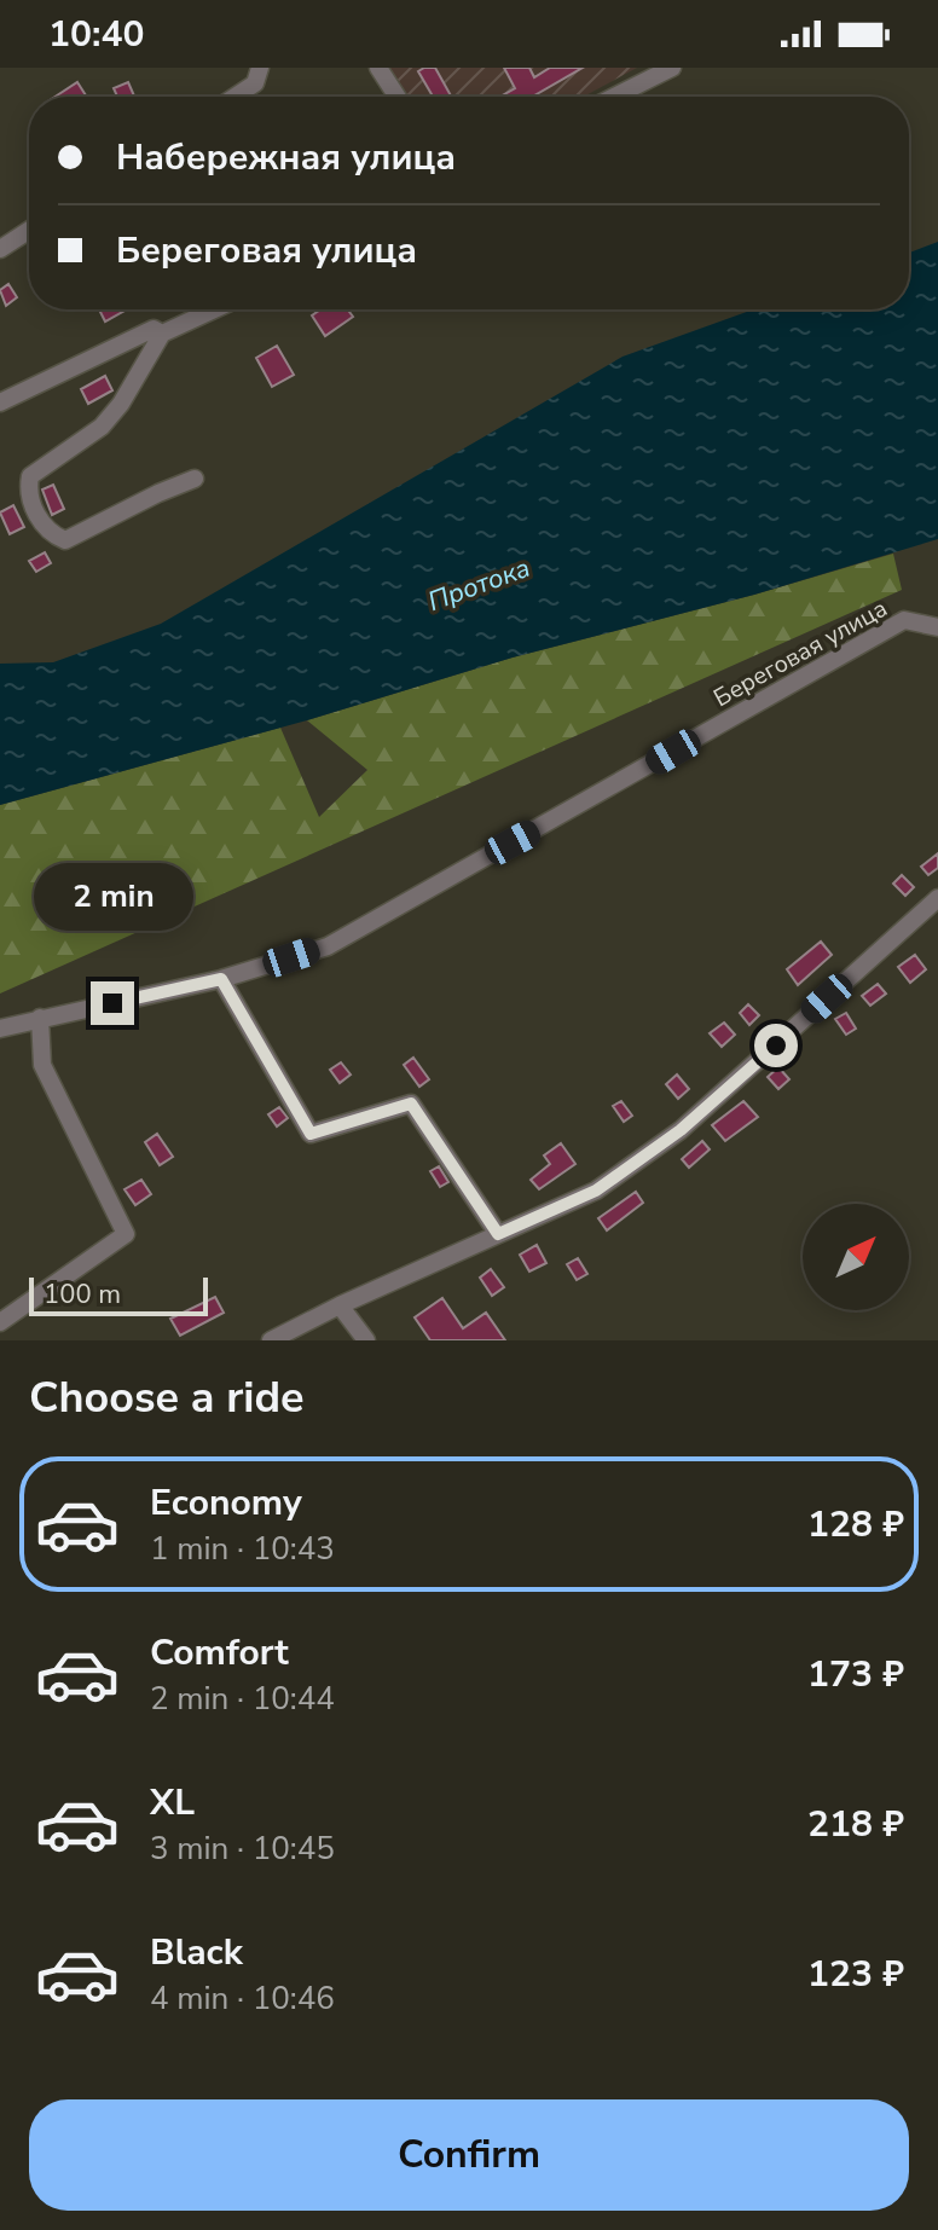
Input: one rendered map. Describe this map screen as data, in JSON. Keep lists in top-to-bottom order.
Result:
{
  "streets": {
    "street": ["Береговая улица"]
  },
  "water": ["Протока"],
  "scale_bar": "100 m",
  "north": "top right",
  "page": {
    "status": "10:40",
    "banner": ["Набережная улица", "Береговая улица"],
    "bubble": "2 min",
    "scale": "100 m",
    "heading": "Choose a ride",
    "list": [
      {
        "name": "Economy",
        "note": "1 min · 10:43",
        "value": "128 ₽"
      },
      {
        "name": "Comfort",
        "note": "2 min · 10:44",
        "value": "173 ₽"
      },
      {
        "name": "XL",
        "note": "3 min · 10:45",
        "value": "218 ₽"
      },
      {
        "name": "Black",
        "note": "4 min · 10:46",
        "value": "123 ₽"
      }
    ],
    "buttons": "Confirm"
  }
}
